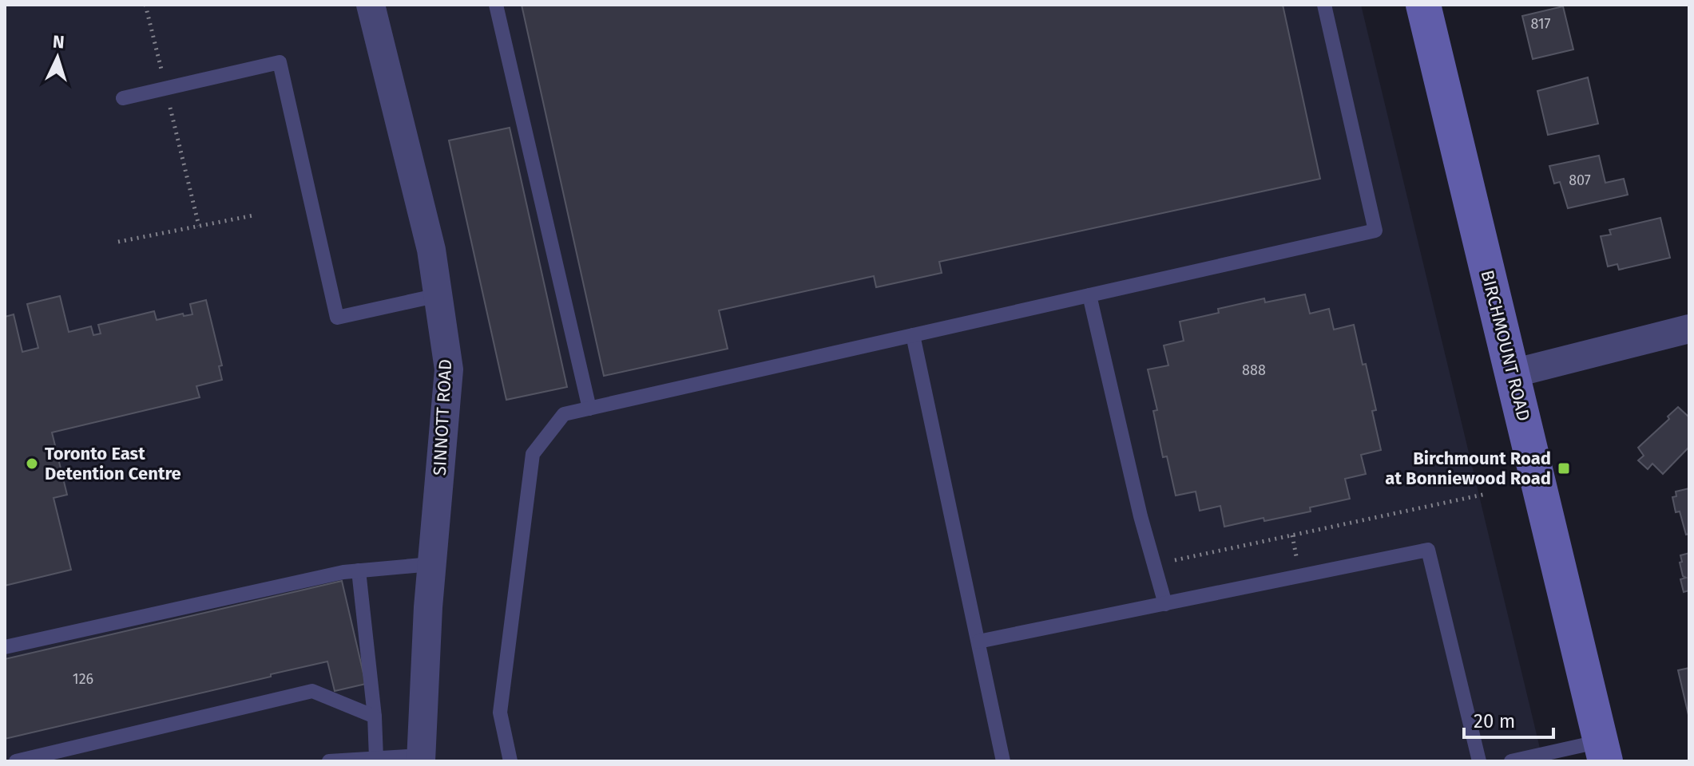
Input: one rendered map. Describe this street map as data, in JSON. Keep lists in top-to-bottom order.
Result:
{
  "streets": {
    "main road": ["BIRCHMOUNT ROAD"],
    "street": ["SINNOTT ROAD"]
  },
  "places": {
    "other": ["Toronto East Detention Centre"],
    "transit": ["Birchmount Road at Bonniewood Road"]
  },
  "house_numbers": [
    "817",
    "807",
    "888",
    "126"
  ],
  "scale_bar": "20 m",
  "north": "top"
}
